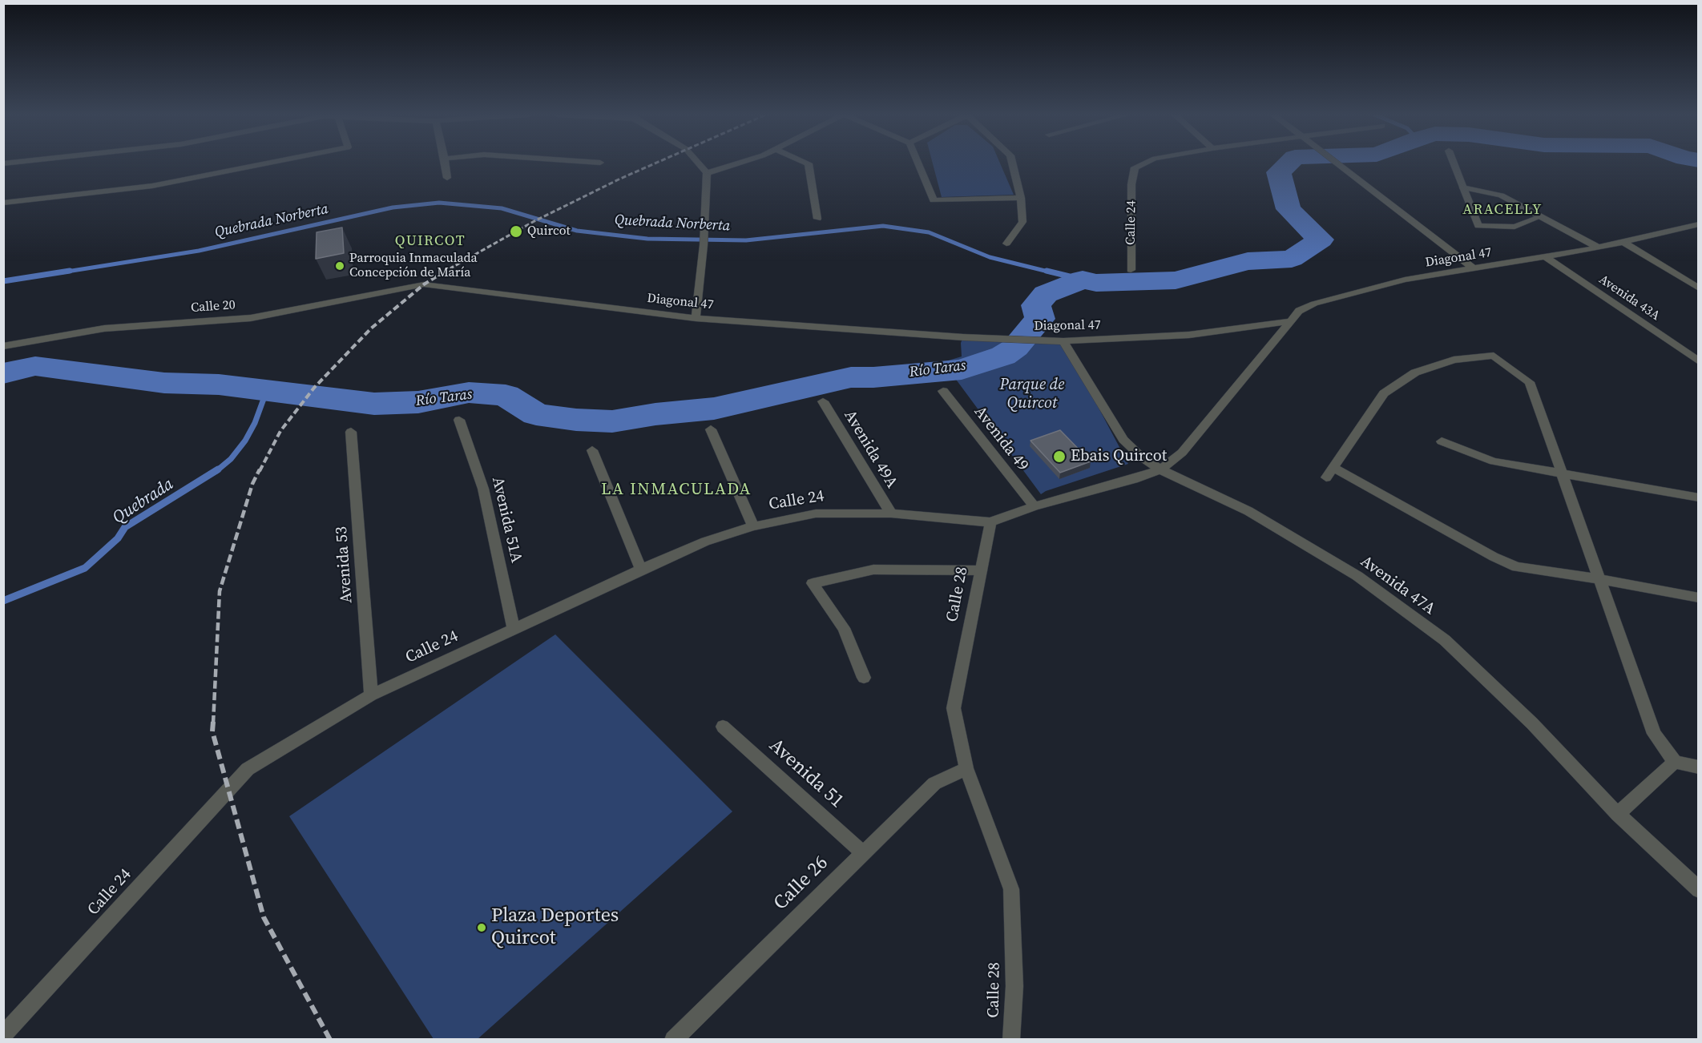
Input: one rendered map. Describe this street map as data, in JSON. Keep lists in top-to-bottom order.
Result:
{
  "streets": {
    "street": [
      "Calle 24",
      "Diagonal 47",
      "Avenida 43A",
      "Calle 20",
      "Avenida 49",
      "Avenida 49A",
      "Avenida 51A",
      "Avenida 53",
      "Avenida 47A",
      "Calle 28",
      "Avenida 51",
      "Calle 26"
    ]
  },
  "crossings": [
    ["Calle 24", "Avenida 49A"],
    ["Calle 24", "Avenida 51A"],
    ["Calle 24", "Avenida 53"],
    ["Calle 24", "Calle 28"],
    ["Diagonal 47", "Avenida 43A"],
    ["Diagonal 47", "Calle 20"],
    ["Diagonal 47", "Avenida 47A"],
    ["Calle 28", "Calle 26"],
    ["Avenida 51", "Calle 26"]
  ],
  "districts": ["ARACELLY", "QUIRCOT", "LA INMACULADA"],
  "water": ["Quebrada Norberta", "Río Taras", "Quebrada"],
  "parks": ["Parque de Quircot"],
  "places": [
    "Quircot",
    "Parroquia Inmaculada Concepción de María",
    "Ebais Quircot",
    "Plaza Deportes Quircot"
  ]
}
